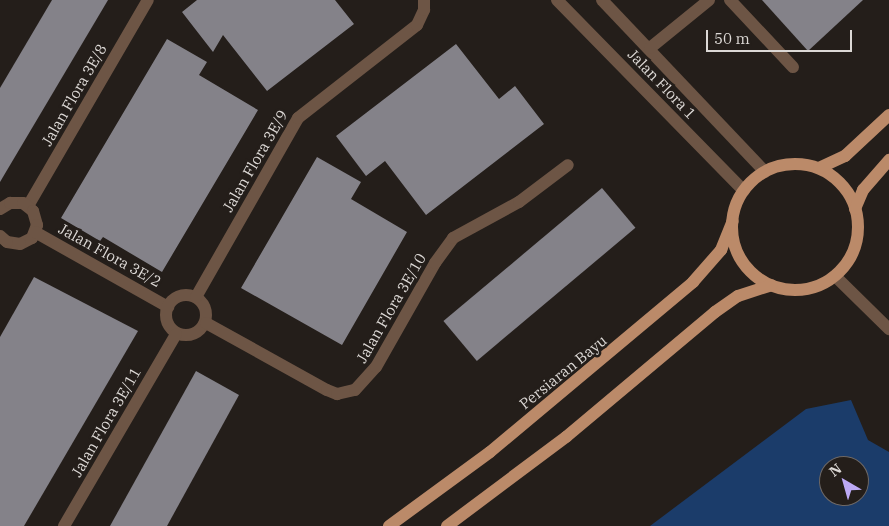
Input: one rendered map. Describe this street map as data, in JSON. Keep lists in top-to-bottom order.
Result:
{
  "streets": {
    "main road": ["Persiaran Bayu"],
    "street": [
      "Jalan Flora 1",
      "Jalan Flora 3E/8",
      "Jalan Flora 3E/9",
      "Jalan Flora 3E/2",
      "Jalan Flora 3E/10",
      "Jalan Flora 3E/11"
    ]
  },
  "crossings": [
    ["Jalan Flora 1", "Persiaran Bayu"],
    ["Jalan Flora 3E/9", "Jalan Flora 3E/2"],
    ["Jalan Flora 3E/9", "Jalan Flora 3E/10"],
    ["Jalan Flora 3E/9", "Jalan Flora 3E/11"],
    ["Jalan Flora 3E/2", "Jalan Flora 3E/10"],
    ["Jalan Flora 3E/2", "Jalan Flora 3E/11"],
    ["Jalan Flora 3E/10", "Jalan Flora 3E/11"]
  ],
  "scale_bar": "50 m",
  "north": "top left"
}
